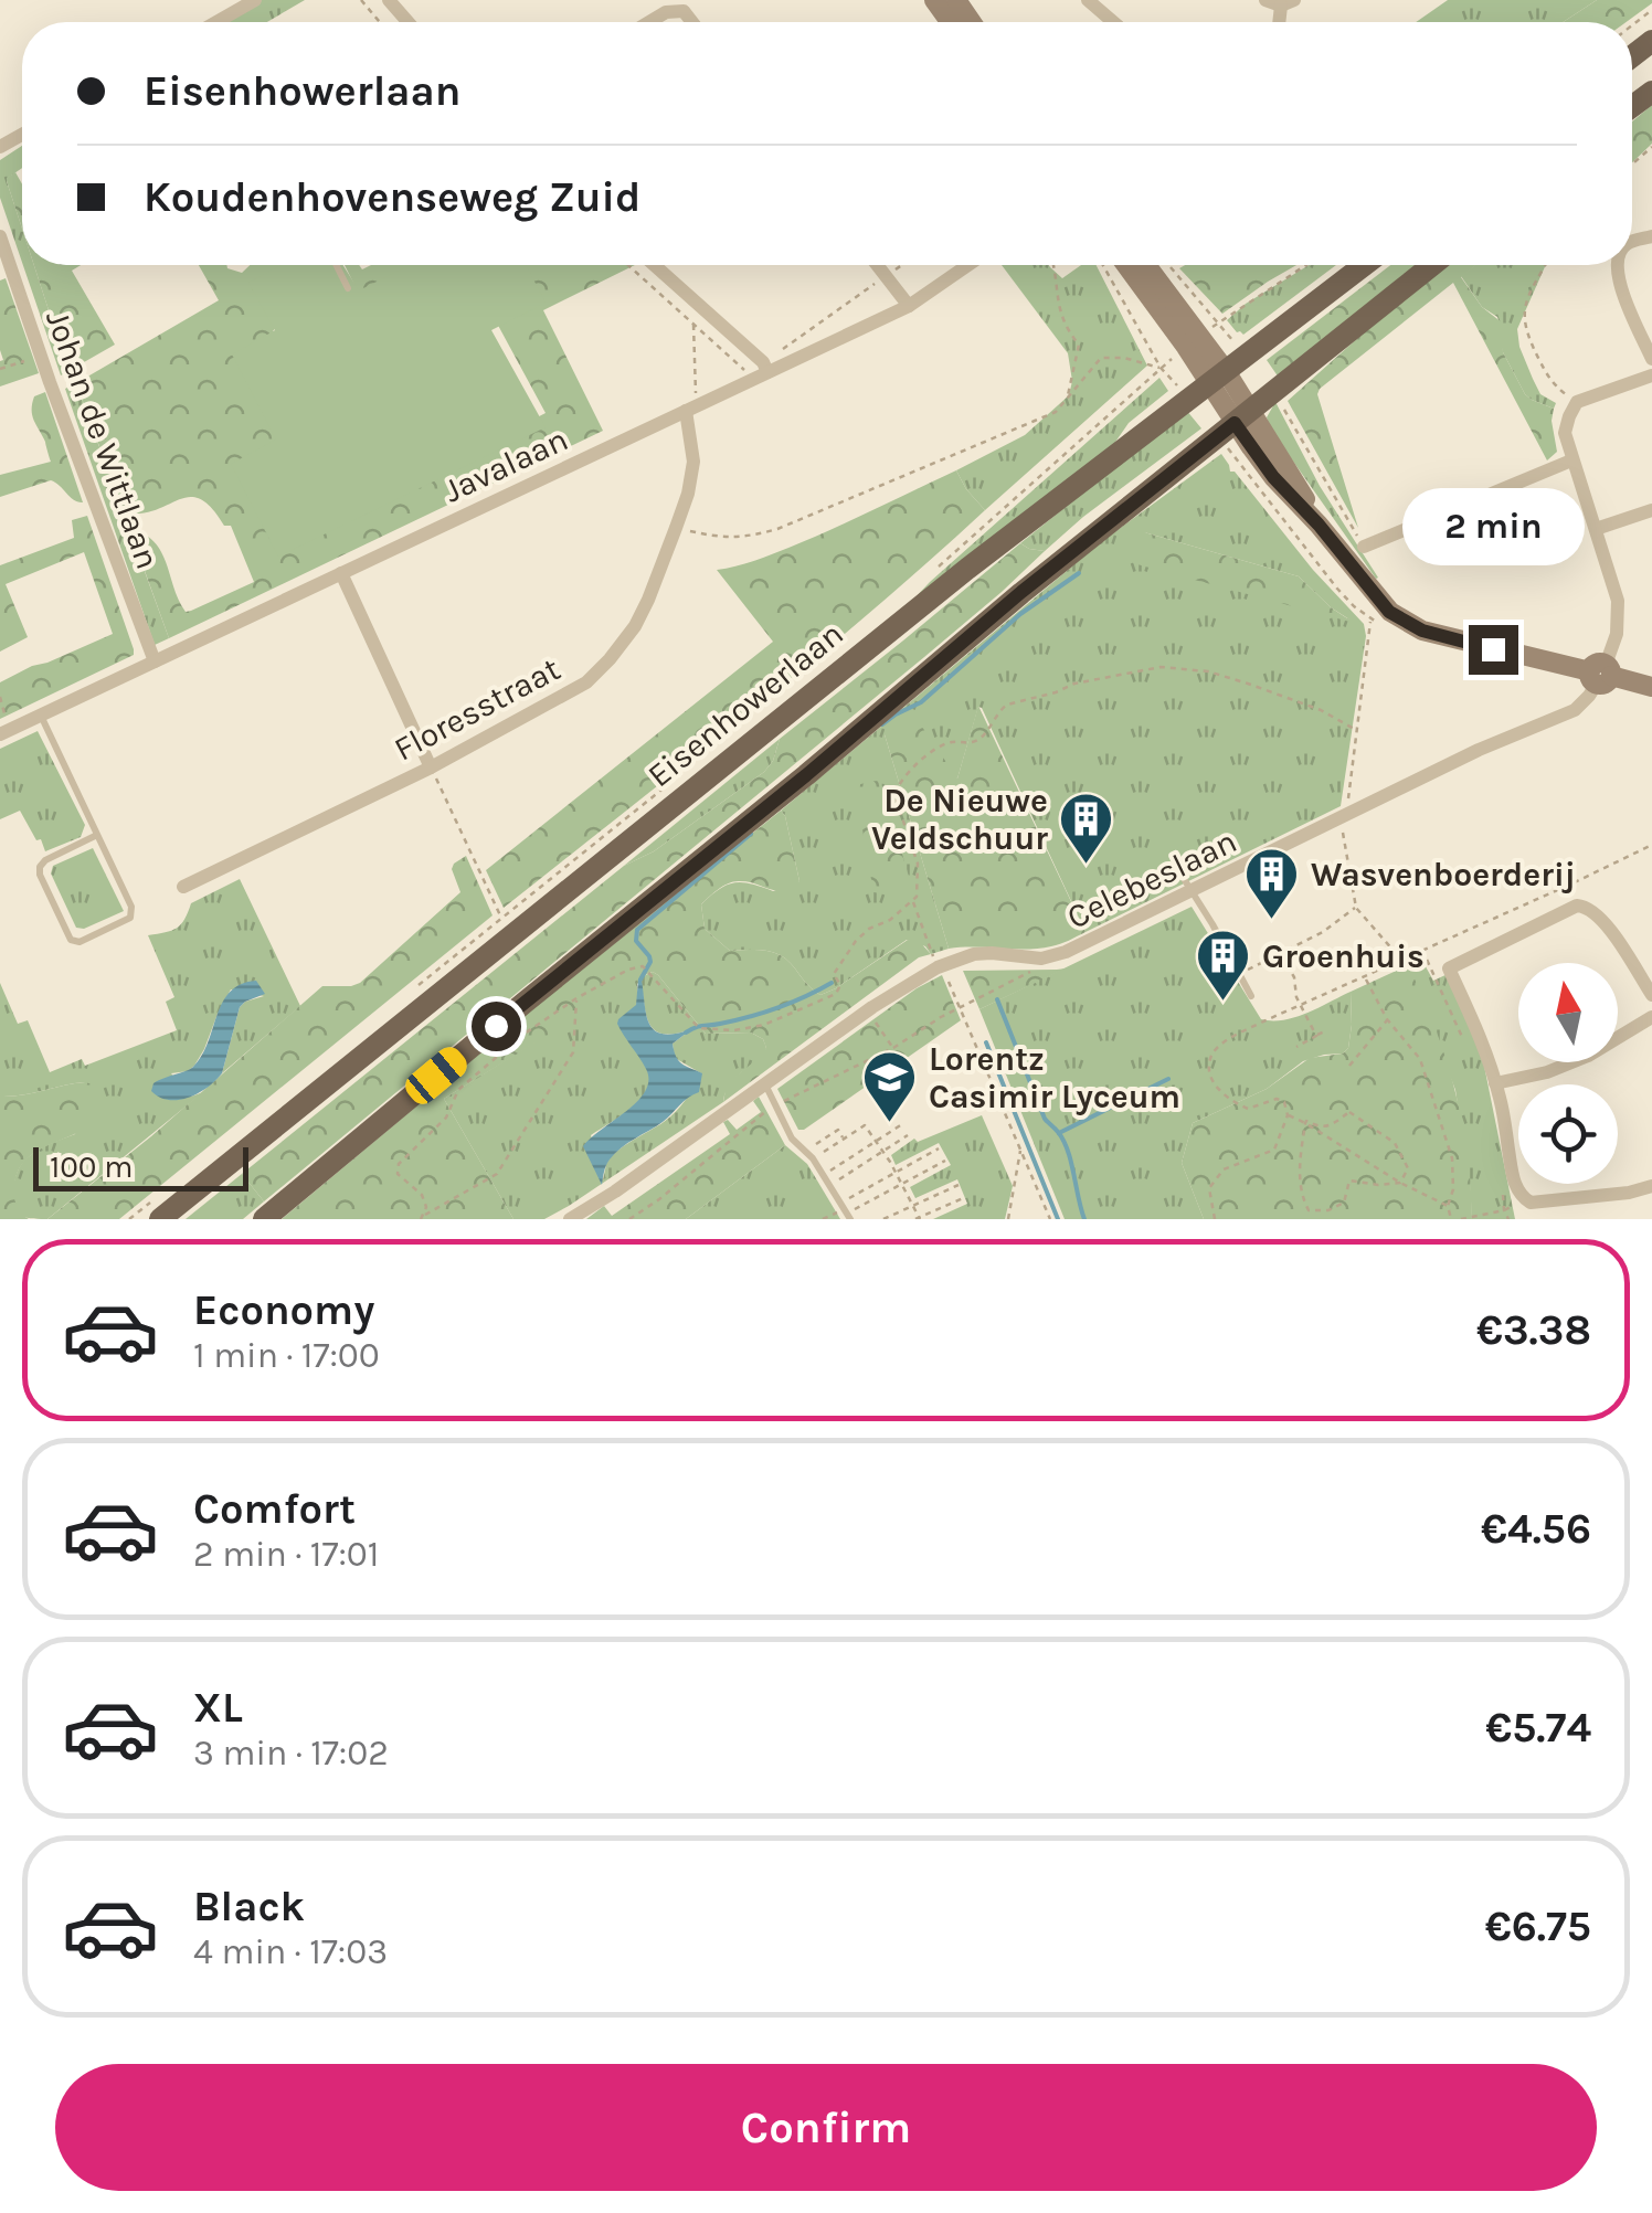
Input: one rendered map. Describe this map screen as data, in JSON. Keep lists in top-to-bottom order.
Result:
{
  "streets": {
    "main road": ["Eisenhowerlaan"],
    "street": [
      "Johan de Wittlaan",
      "Javalaan",
      "Floresstraat",
      "Celebeslaan"
    ]
  },
  "crossings": [
    ["Johan de Wittlaan", "Javalaan"],
    ["Javalaan", "Floresstraat"]
  ],
  "places": {
    "building": ["De Nieuwe Veldschuur", "Wasvenboerderij", "Groenhuis"],
    "school or university": ["Lorentz Casimir Lyceum"]
  },
  "scale_bar": "100 m",
  "north": "top",
  "page": {
    "banner": ["Eisenhowerlaan", "Koudenhovenseweg Zuid"],
    "bubble": "2 min",
    "scale": "100 m",
    "list": [
      {
        "name": "Economy",
        "note": "1 min · 17:00",
        "value": "€3.38"
      },
      {
        "name": "Comfort",
        "note": "2 min · 17:01",
        "value": "€4.56"
      },
      {
        "name": "XL",
        "note": "3 min · 17:02",
        "value": "€5.74"
      },
      {
        "name": "Black",
        "note": "4 min · 17:03",
        "value": "€6.75"
      }
    ],
    "buttons": "Confirm"
  }
}
